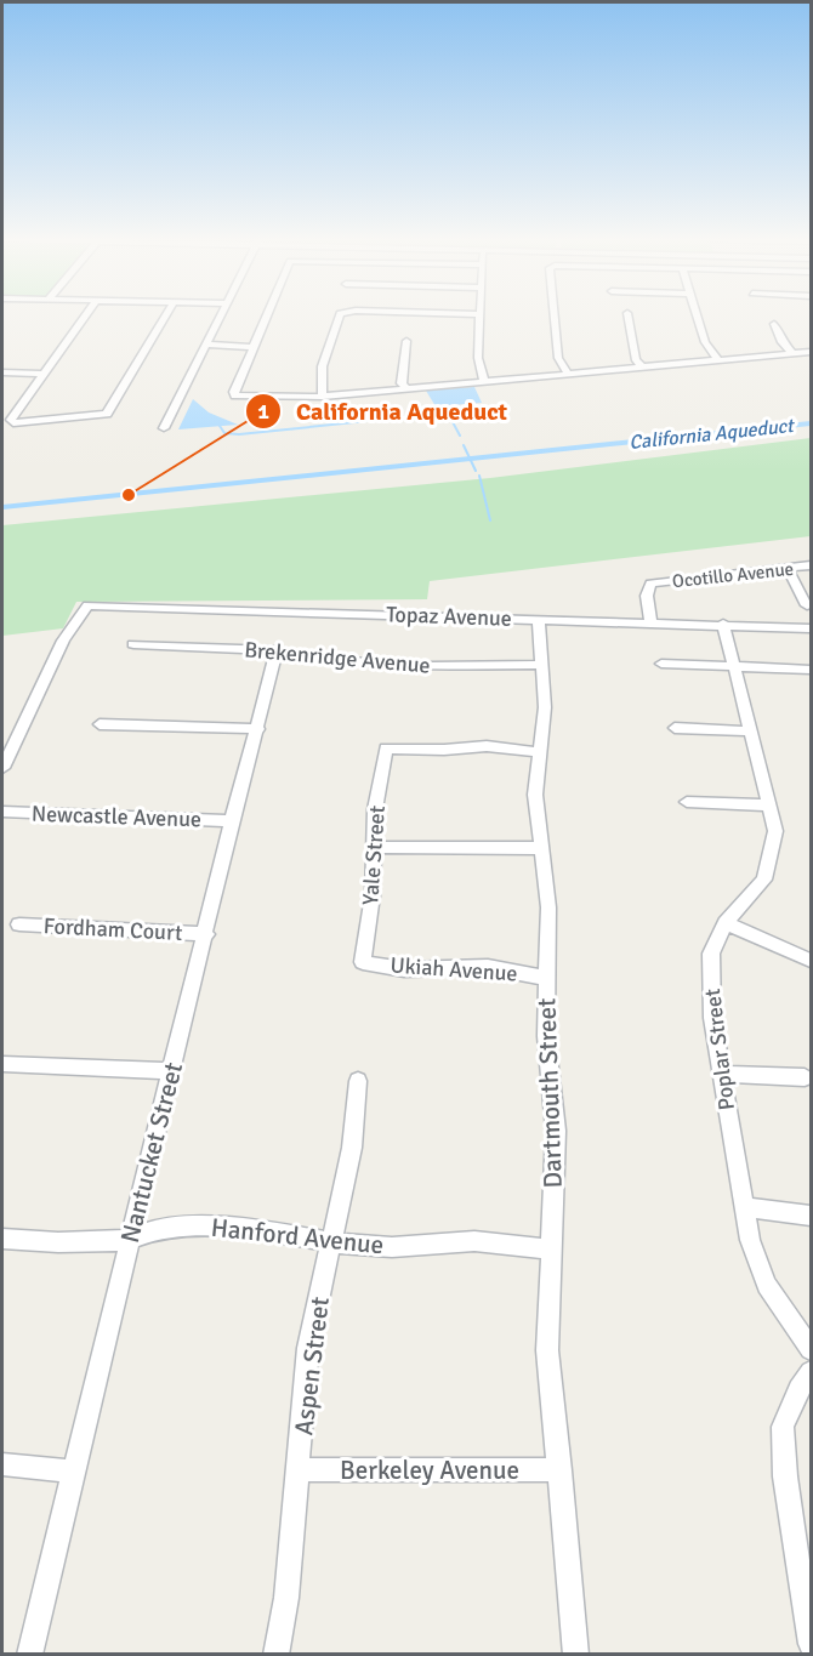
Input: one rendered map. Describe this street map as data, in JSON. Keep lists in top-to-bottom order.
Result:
{
  "streets": {
    "street": [
      "Ocotillo Avenue",
      "Topaz Avenue",
      "Brekenridge Avenue",
      "Newcastle Avenue",
      "Yale Street",
      "Fordham Court",
      "Ukiah Avenue",
      "Poplar Street",
      "Dartmouth Street",
      "Nantucket Street",
      "Hanford Avenue",
      "Aspen Street",
      "Berkeley Avenue"
    ]
  },
  "crossings": [
    ["Ocotillo Avenue", "Topaz Avenue"],
    ["Topaz Avenue", "Poplar Street"],
    ["Topaz Avenue", "Dartmouth Street"],
    ["Brekenridge Avenue", "Dartmouth Street"],
    ["Brekenridge Avenue", "Nantucket Street"],
    ["Newcastle Avenue", "Nantucket Street"],
    ["Yale Street", "Ukiah Avenue"],
    ["Yale Street", "Dartmouth Street"],
    ["Fordham Court", "Nantucket Street"],
    ["Ukiah Avenue", "Dartmouth Street"],
    ["Dartmouth Street", "Hanford Avenue"],
    ["Dartmouth Street", "Berkeley Avenue"],
    ["Nantucket Street", "Hanford Avenue"],
    ["Hanford Avenue", "Aspen Street"],
    ["Aspen Street", "Berkeley Avenue"]
  ],
  "water": ["California Aqueduct"],
  "places": ["California Aqueduct"]
}
